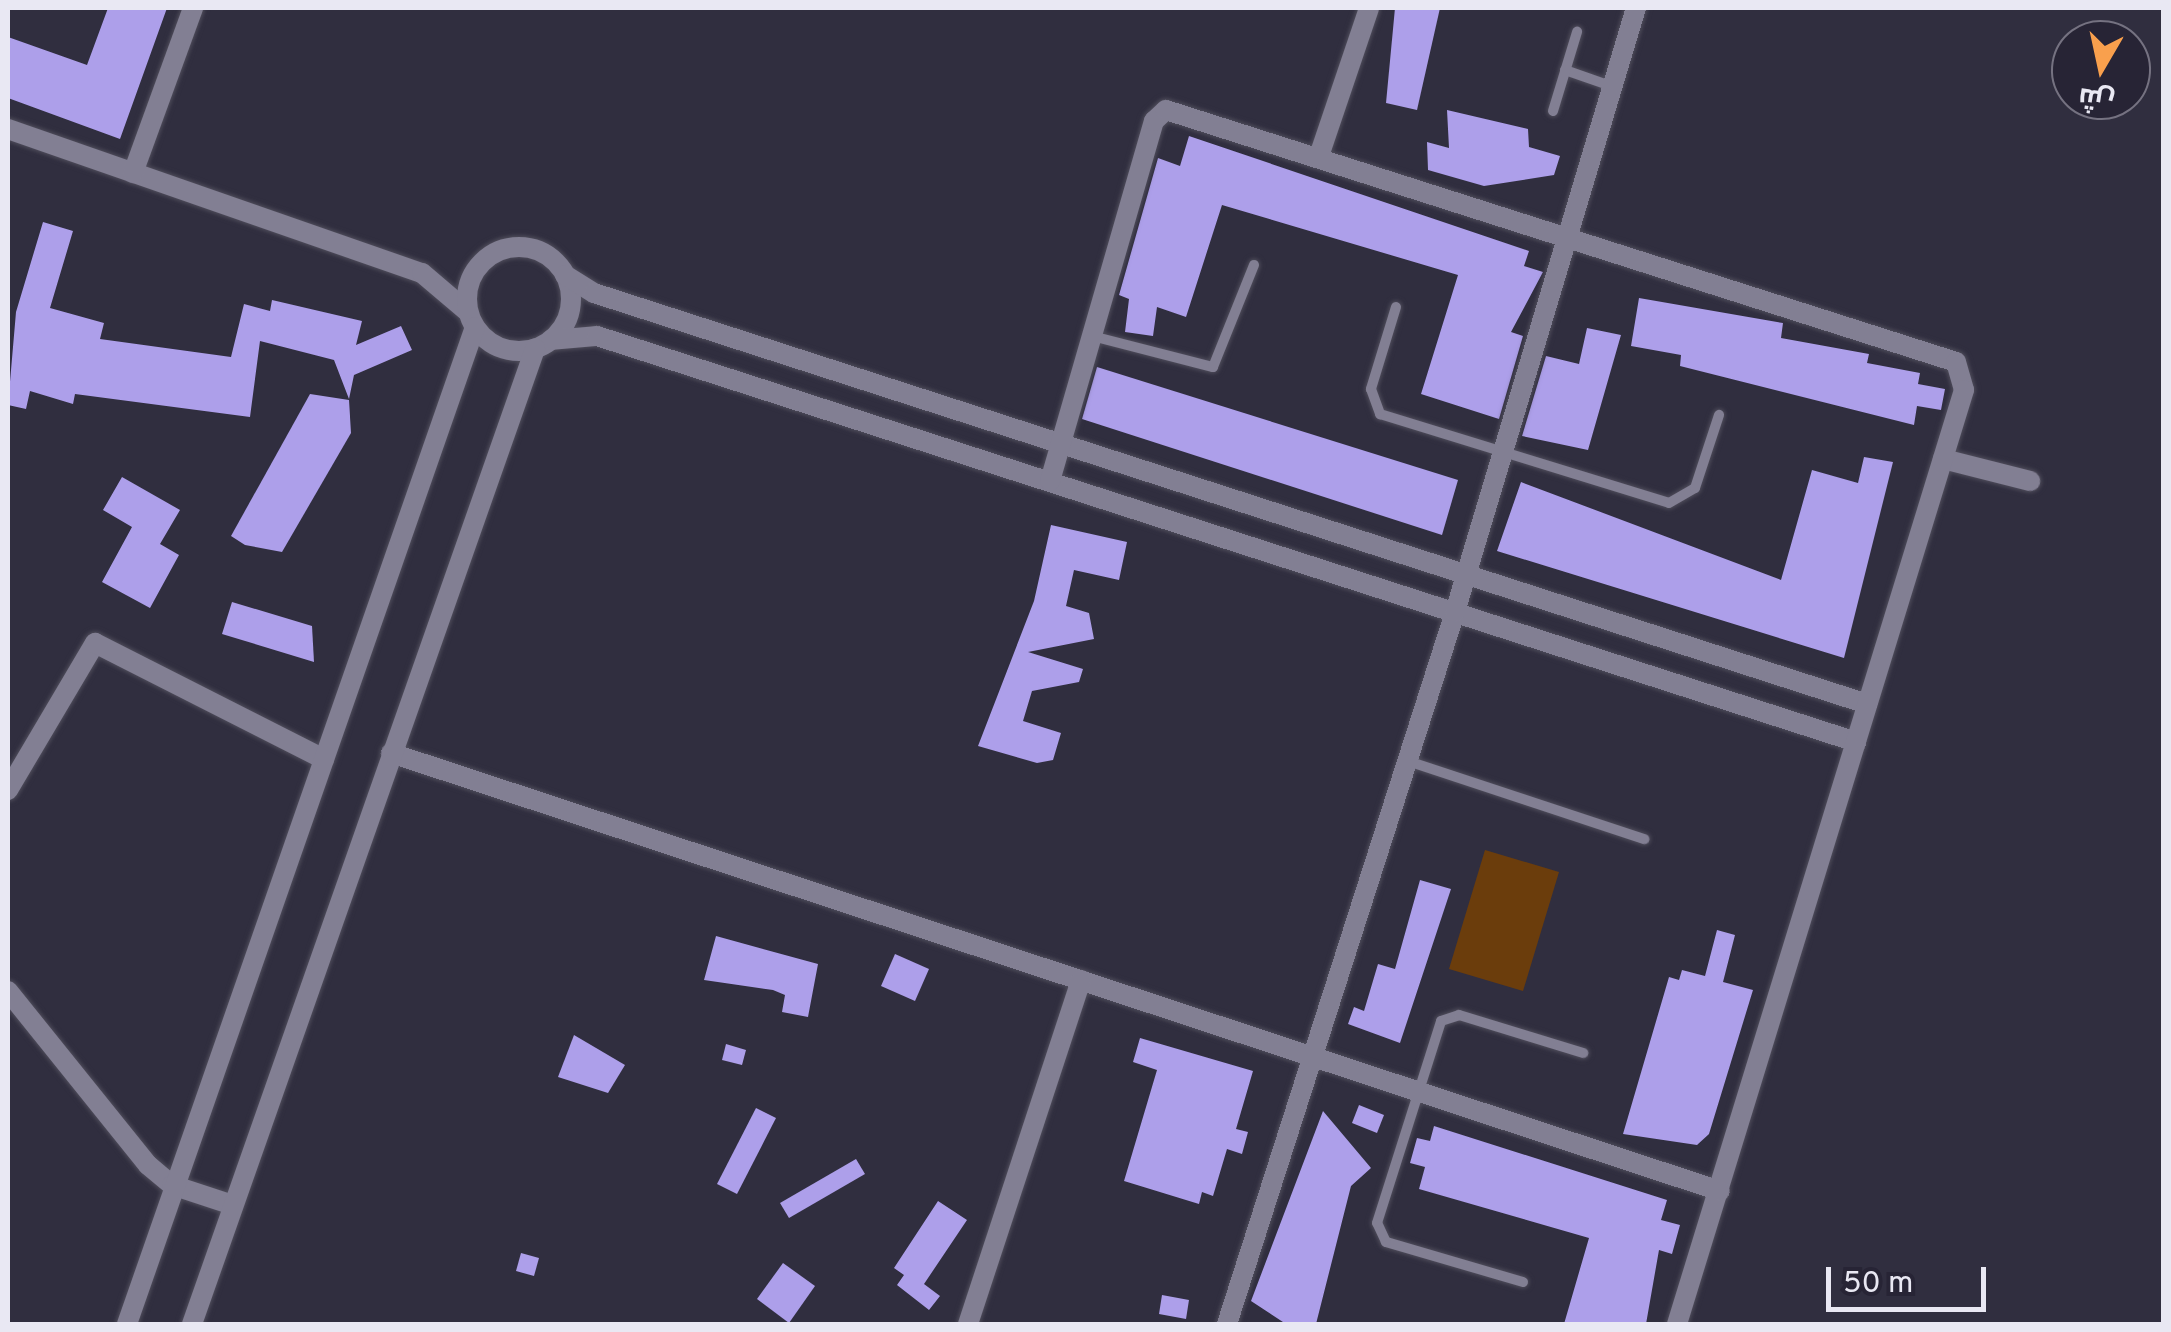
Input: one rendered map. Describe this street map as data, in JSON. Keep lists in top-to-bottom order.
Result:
{
  "scale_bar": "50 m",
  "north": "bottom"
}
